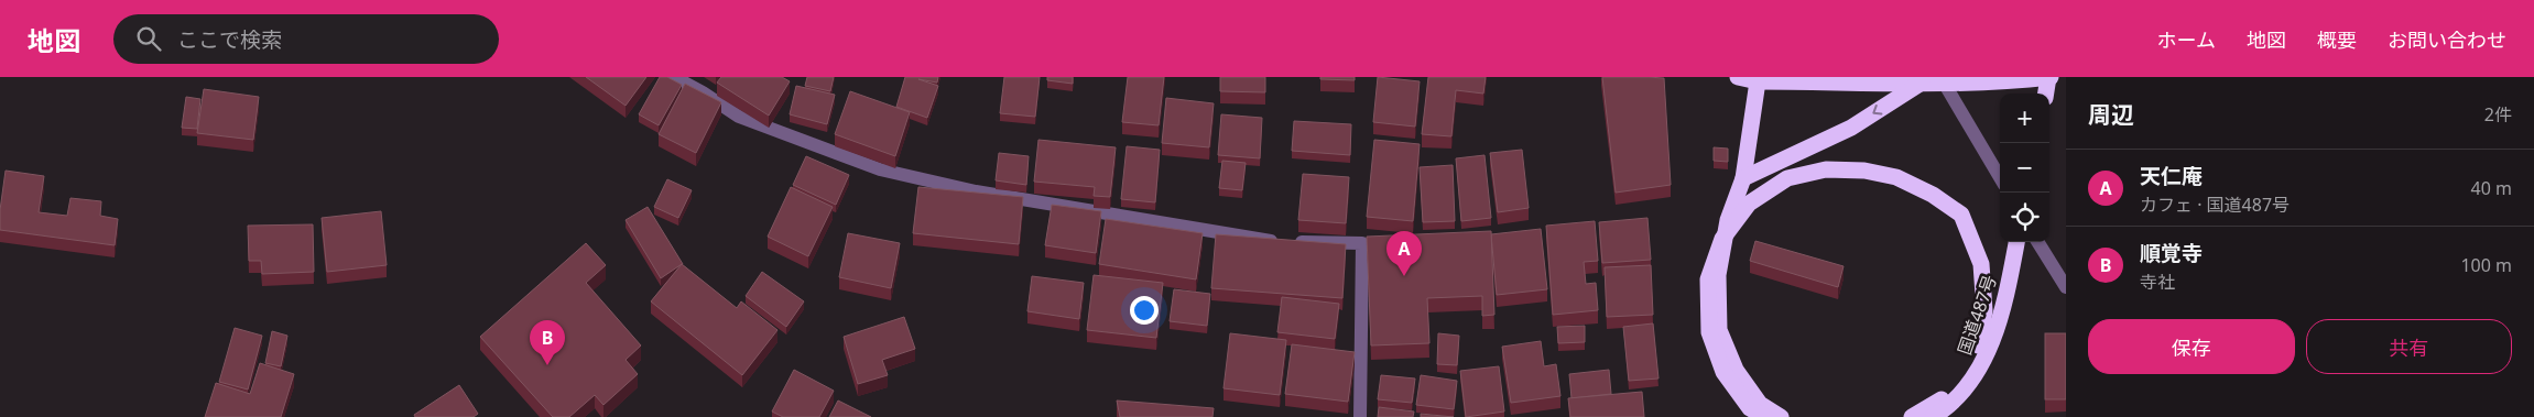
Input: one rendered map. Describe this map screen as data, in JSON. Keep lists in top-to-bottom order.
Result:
{
  "streets": {
    "highway": ["国道487号"]
  },
  "page": {
    "header": "地図",
    "search": "ここで検索",
    "nav": [
      "ホーム",
      "地図",
      "概要",
      "お問い合わせ"
    ],
    "heading": ["周辺", "2件"],
    "map_buttons": ["+", "−"],
    "list": [
      {
        "mark": "A",
        "name": "天仁庵",
        "note": "カフェ · 国道487号",
        "value": "40 m"
      },
      {
        "mark": "B",
        "name": "順覚寺",
        "note": "寺社",
        "value": "100 m"
      }
    ],
    "pins": ["A", "B"],
    "buttons": ["保存", "共有"]
  }
}
